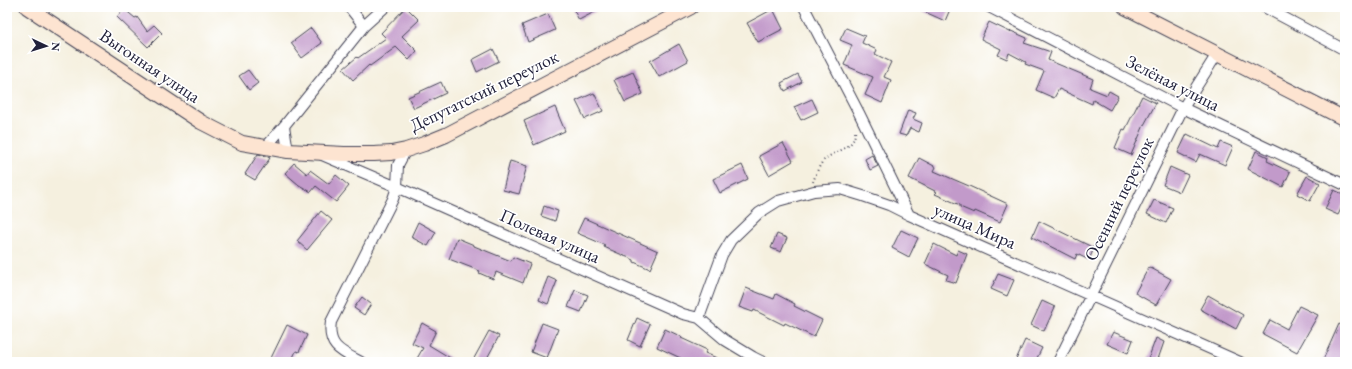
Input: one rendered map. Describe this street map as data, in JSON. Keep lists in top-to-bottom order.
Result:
{
  "streets": {
    "street": [
      "Выгонная улица",
      "Зелёная улица",
      "Депутатский переулок",
      "Осенний переулок",
      "улица Мира",
      "Полевая улица"
    ]
  },
  "crossings": [
    ["Выгонная улица", "Депутатский переулок"],
    ["Зелёная улица", "Осенний переулок"],
    ["Депутатский переулок", "Полевая улица"],
    ["Осенний переулок", "улица Мира"]
  ],
  "north": "right"
}
